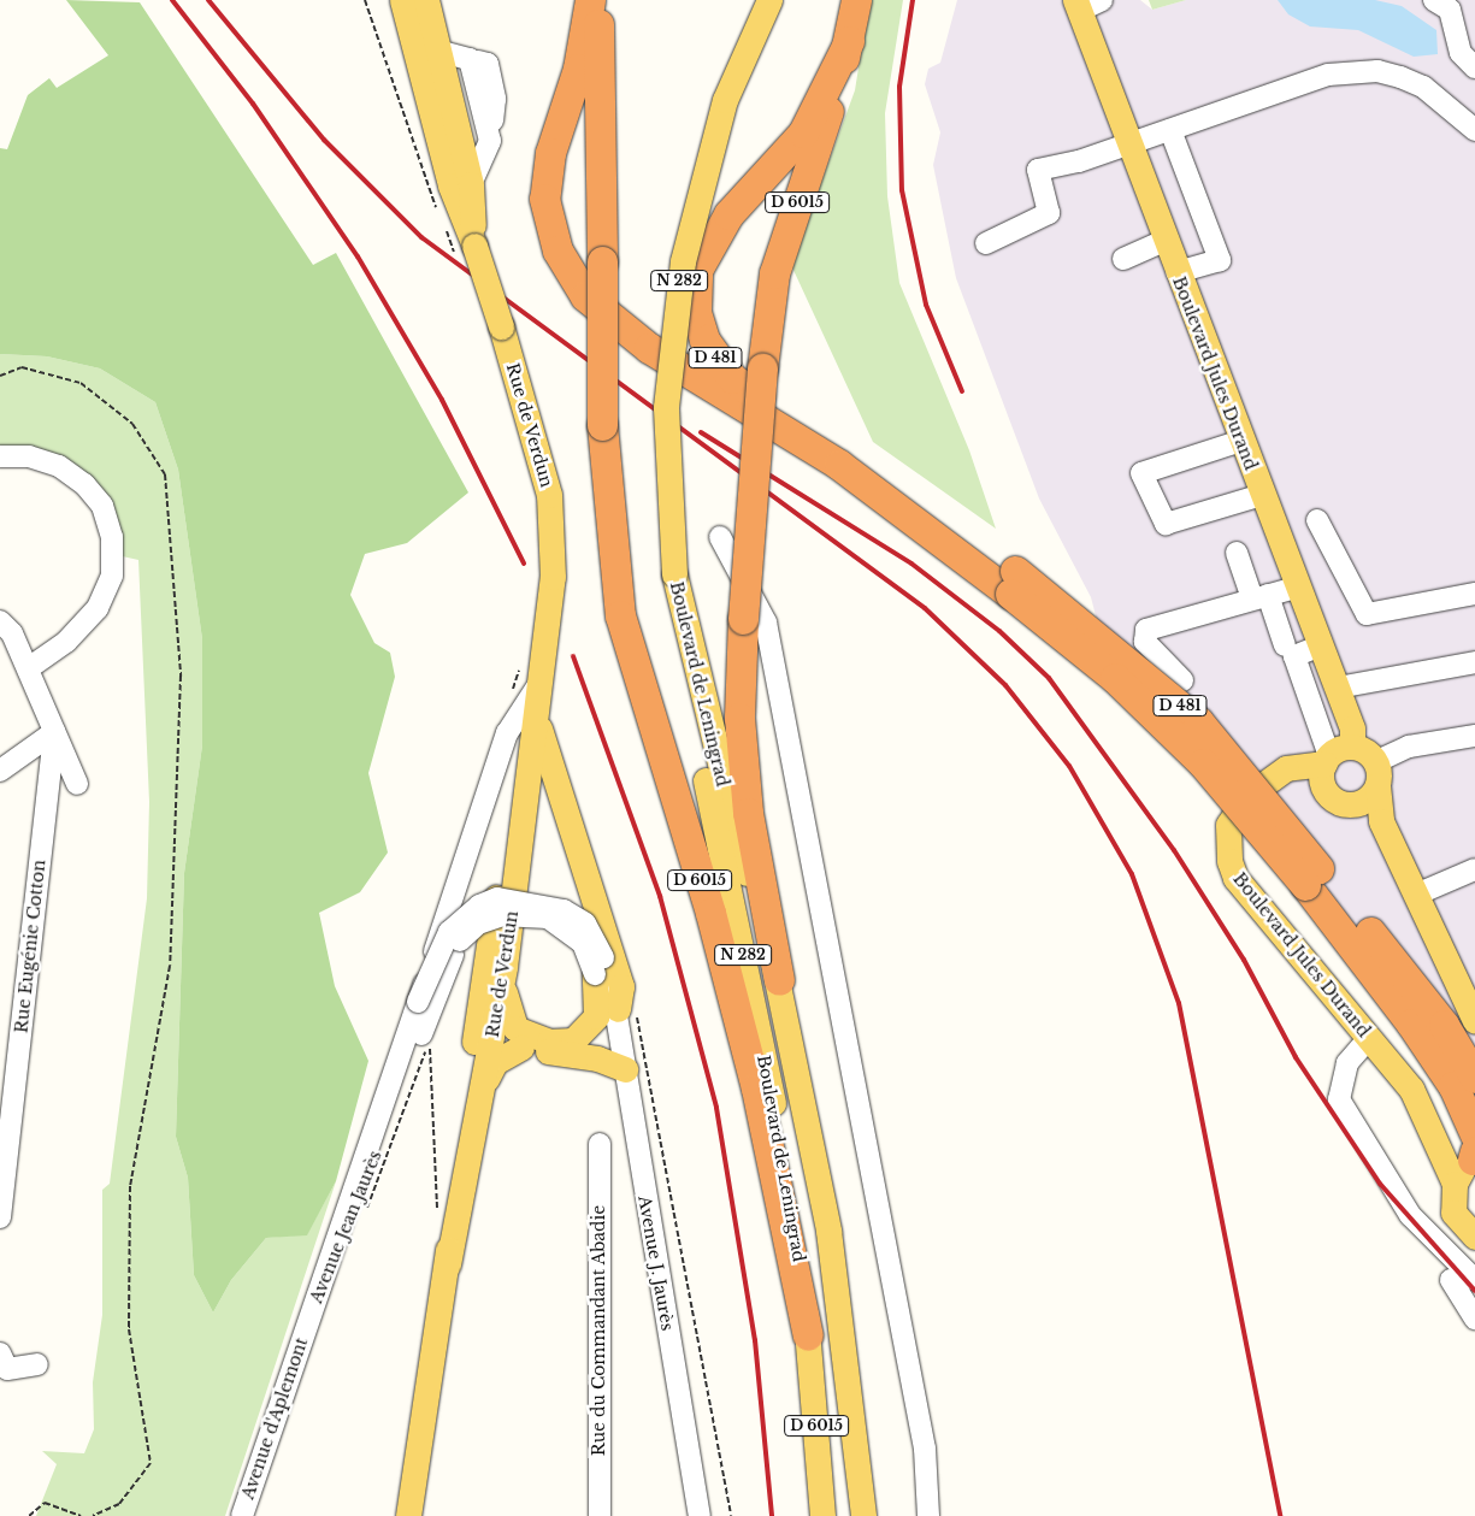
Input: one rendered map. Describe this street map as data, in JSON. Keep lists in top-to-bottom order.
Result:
{
  "streets": {
    "highway": ["D 6015", "D 481"],
    "main road": [
      "N 282",
      "Boulevard Jules Durand",
      "Rue de Verdun",
      "Boulevard de Leningrad"
    ],
    "street": [
      "Rue Eugénie Cotton",
      "Avenue Jean Jaurès",
      "Avenue J. Jaurès",
      "Rue du Commandant Abadie",
      "Avenue d'Aplemont"
    ]
  },
  "crossings": [
    ["D 6015", "D 481"],
    ["D 6015", "Boulevard de Leningrad"],
    ["N 282", "Boulevard de Leningrad"],
    ["Avenue Jean Jaurès", "Avenue d'Aplemont"]
  ]
}
